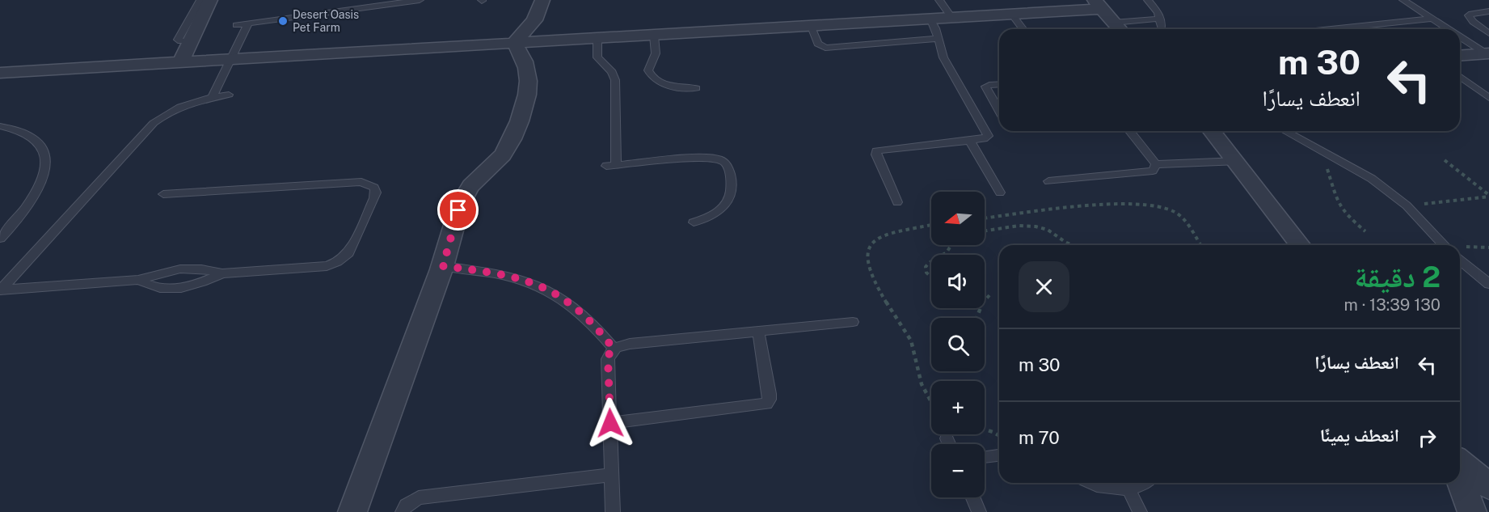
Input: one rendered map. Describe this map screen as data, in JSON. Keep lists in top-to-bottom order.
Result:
{
  "places": ["Desert Oasis Pet Farm"],
  "north": "left",
  "page": {
    "turn": ["30 m", "انعطف يسارًا"],
    "map_buttons": ["+", "−"],
    "heading": ["2 دقيقة", "130 m · 13:39"],
    "list": [
      {
        "name": "انعطف يسارًا",
        "value": "30 m"
      },
      {
        "name": "انعطف يمينًا",
        "value": "70 m"
      }
    ]
  }
}
